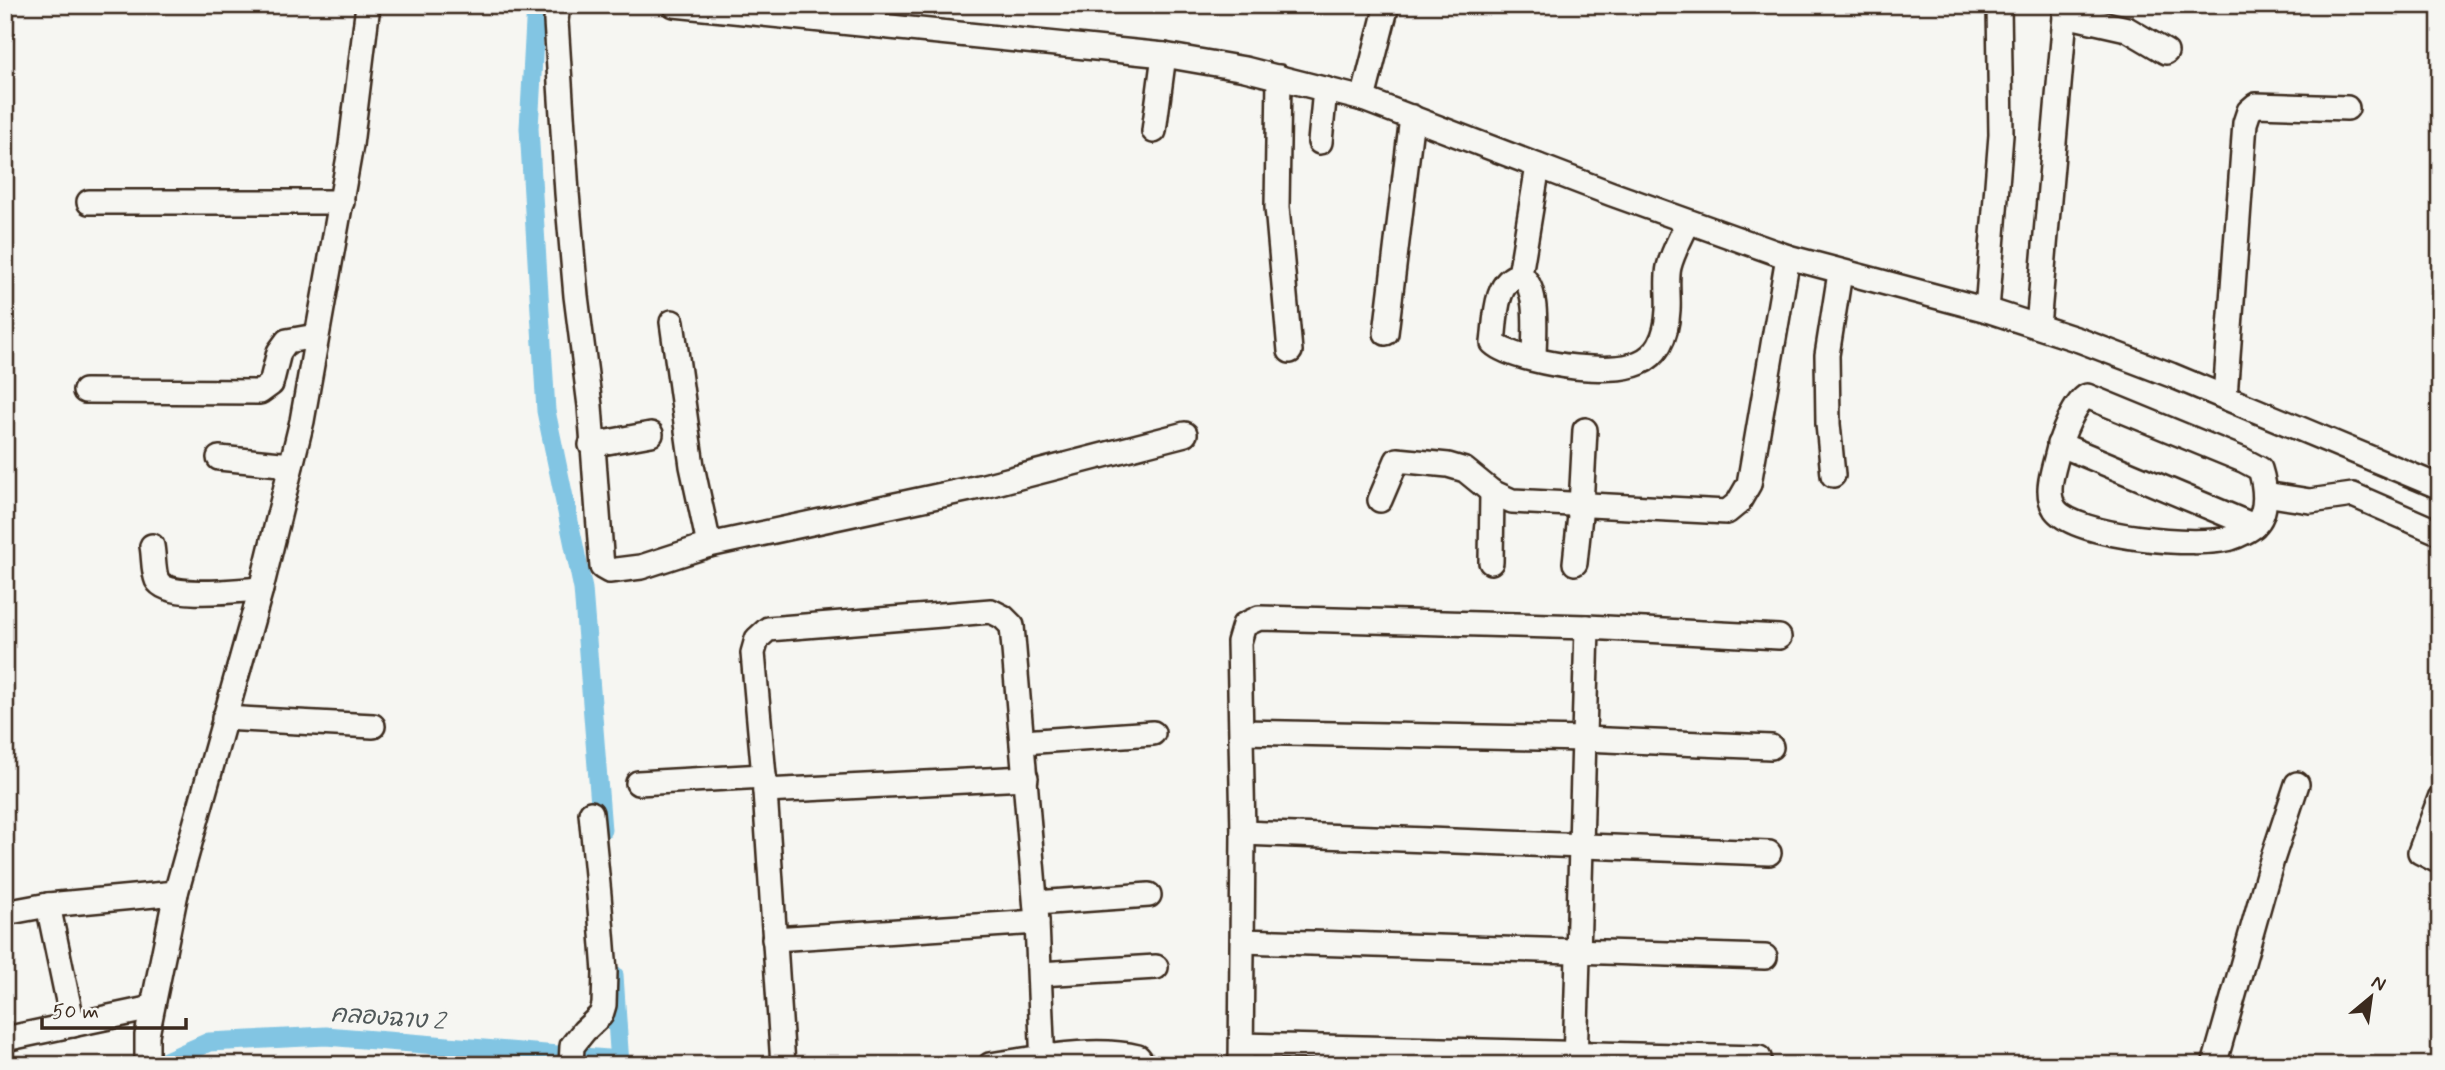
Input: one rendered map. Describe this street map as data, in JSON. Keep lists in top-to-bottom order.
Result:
{
  "water": ["คลองฉาง 2"],
  "scale_bar": "50 m",
  "north": "top right"
}
